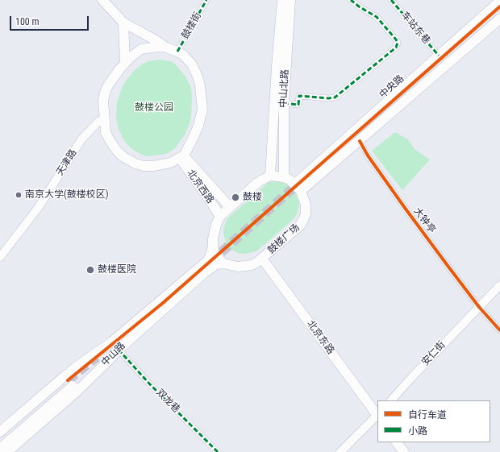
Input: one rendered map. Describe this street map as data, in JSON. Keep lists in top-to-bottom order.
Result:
{
  "streets": {
    "main road": [
      "中央路",
      "中山北路",
      "北京西路",
      "鼓楼广场",
      "北京东路",
      "中山路"
    ],
    "street": [
      "鼓楼街",
      "车站东巷",
      "天津路",
      "大钟亭",
      "安仁街",
      "双龙巷"
    ]
  },
  "crossings": [
    ["鼓楼街", "天津路"],
    ["鼓楼街", "北京西路"],
    ["车站东巷", "中央路"],
    ["中央路", "中山北路"],
    ["中央路", "北京西路"],
    ["中央路", "大钟亭"],
    ["中央路", "鼓楼广场"],
    ["中央路", "北京东路"],
    ["中央路", "中山路"],
    ["中山北路", "北京西路"],
    ["中山北路", "鼓楼广场"],
    ["中山北路", "北京东路"],
    ["中山北路", "中山路"],
    ["天津路", "北京西路"],
    ["北京西路", "鼓楼广场"],
    ["北京西路", "北京东路"],
    ["北京西路", "中山路"],
    ["大钟亭", "安仁街"],
    ["鼓楼广场", "北京东路"],
    ["鼓楼广场", "中山路"],
    ["北京东路", "中山路"],
    ["中山路", "双龙巷"]
  ],
  "parks": ["鼓楼公园"],
  "places": ["南京大学(鼓楼校区)", "鼓楼", "鼓楼医院"],
  "legend": ["自行车道", "小路"],
  "scale_bar": "100 m"
}
